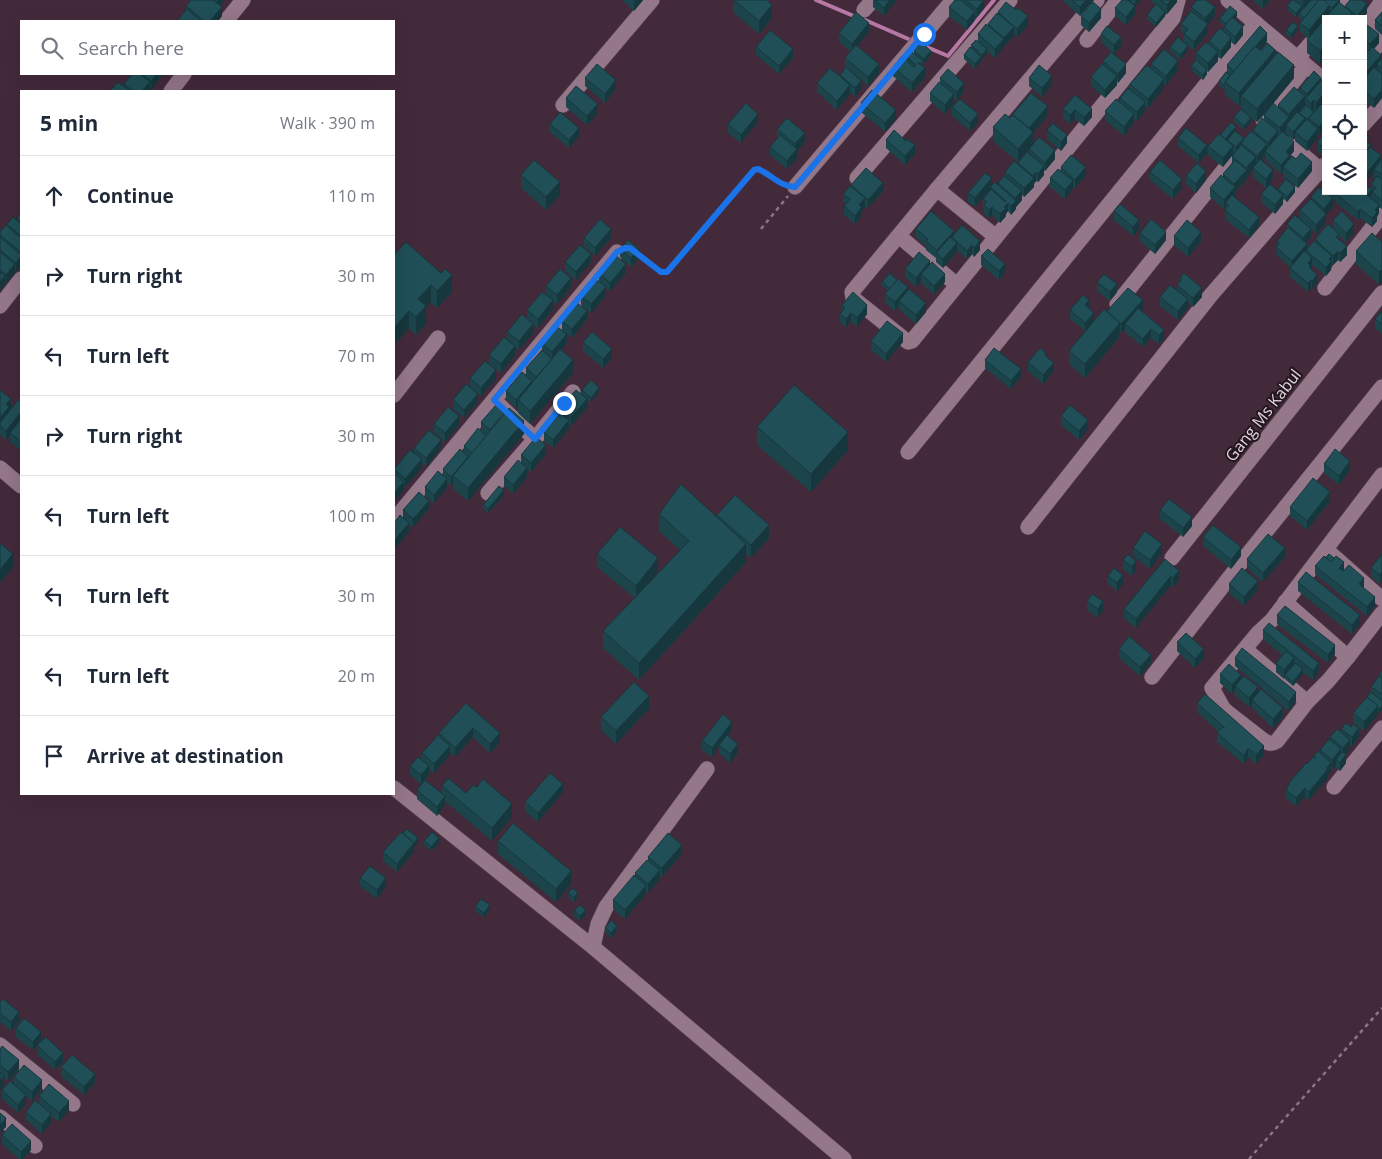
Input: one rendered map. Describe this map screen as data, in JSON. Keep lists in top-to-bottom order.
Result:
{
  "streets": {
    "street": ["Gang Ms Kabul"]
  },
  "page": {
    "map_buttons": ["+", "−"],
    "search": "Search here",
    "heading": ["5 min", "Walk · 390 m"],
    "list": [
      ["Continue", "110 m"],
      ["Turn right", "30 m"],
      ["Turn left", "70 m"],
      ["Turn right", "30 m"],
      ["Turn left", "100 m"],
      ["Turn left", "30 m"],
      ["Turn left", "20 m"],
      "Arrive at destination"
    ]
  }
}
